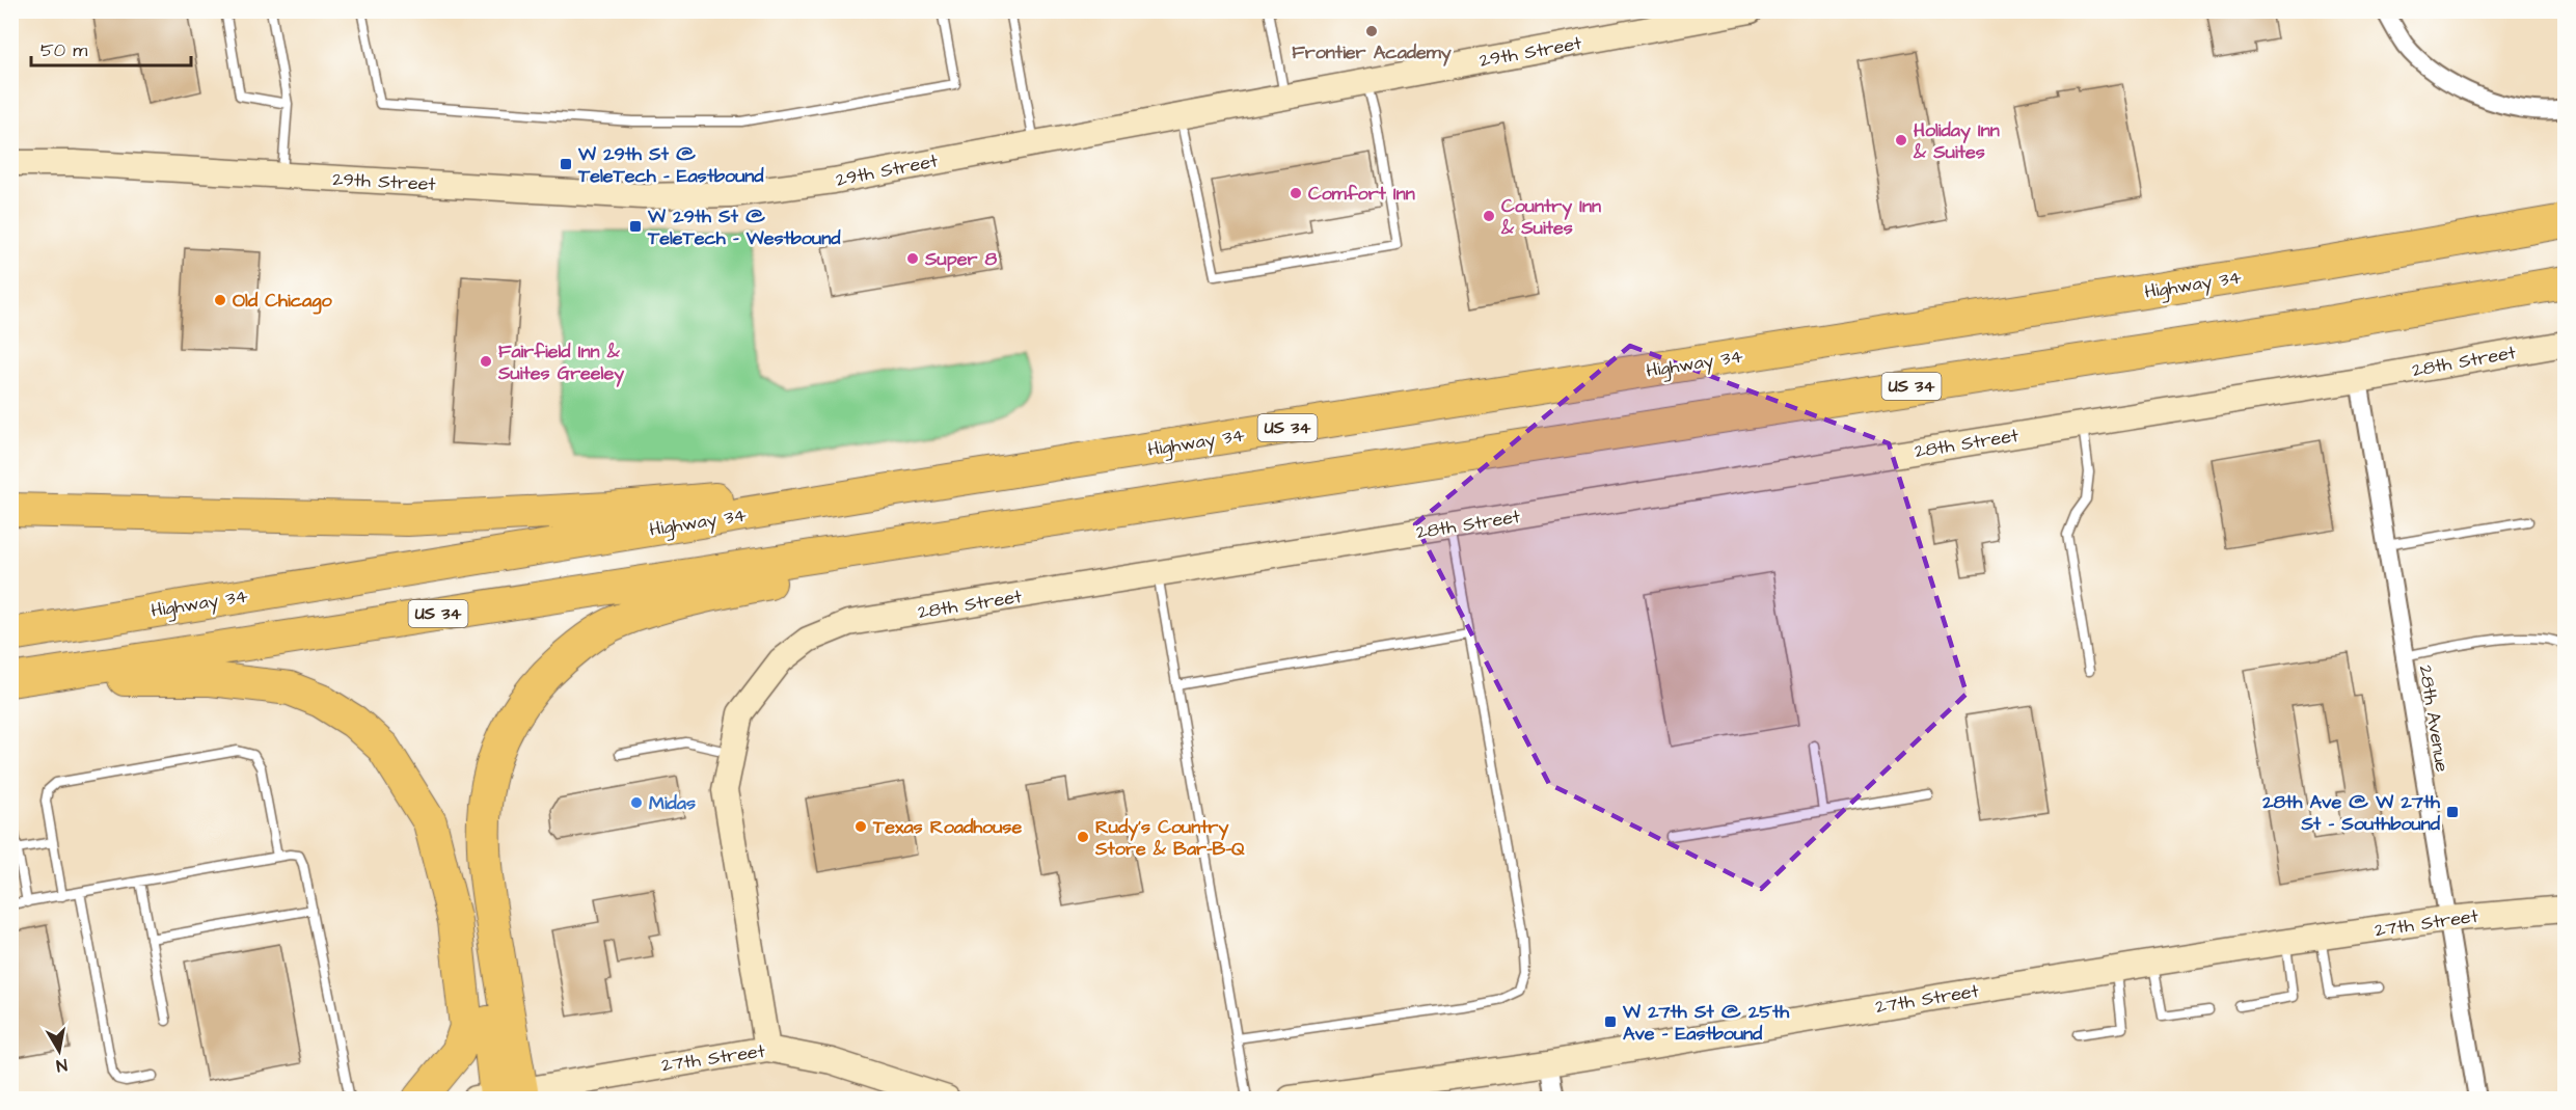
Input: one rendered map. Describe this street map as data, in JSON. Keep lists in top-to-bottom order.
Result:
{
  "streets": {
    "highway": ["Highway 34", "US 34"],
    "street": [
      "29th Street",
      "28th Street",
      "28th Avenue",
      "27th Street"
    ]
  },
  "crossings": [
    ["28th Street", "28th Avenue"],
    ["28th Street", "27th Street"],
    ["28th Avenue", "27th Street"]
  ],
  "places": {
    "other": [
      "Frontier Academy",
      "Holiday Inn & Suites",
      "Comfort Inn",
      "Country Inn & Suites",
      "Super 8",
      "Old Chicago",
      "Fairfield Inn & Suites Greeley",
      "Midas",
      "Texas Roadhouse",
      "Rudy's Country Store & Bar-B-Q"
    ],
    "transit": [
      "W 29th St @ TeleTech - Eastbound",
      "W 29th St @ TeleTech - Westbound",
      "28th Ave @ W 27th St - Southbound",
      "W 27th St @ 25th Ave - Eastbound"
    ]
  },
  "scale_bar": "50 m",
  "north": "bottom"
}
